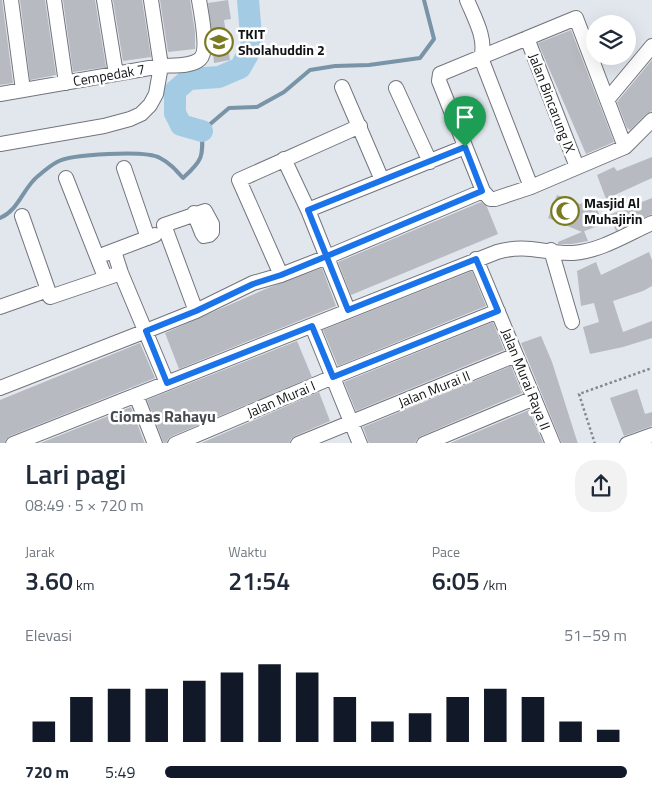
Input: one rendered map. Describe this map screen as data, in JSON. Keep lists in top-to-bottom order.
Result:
{
  "streets": {
    "street": [
      "Cempedak 7",
      "Jalan Bincarung IX",
      "Jalan Murai Raya II",
      "Jalan Murai II",
      "Jalan Murai I"
    ]
  },
  "crossings": [
    ["Jalan Murai Raya II", "Jalan Murai II"],
    ["Jalan Murai Raya II", "Jalan Murai I"]
  ],
  "districts": ["Ciomas Rahayu"],
  "places": {
    "school or university": ["TKIT Sholahuddin 2"],
    "mosque": ["Masjid Al Muhajirin"]
  },
  "page": {
    "heading": ["Lari pagi", "08:49 · 5 × 720 m"],
    "stats": [
      ["Jarak", "3.60 km"],
      ["Waktu", "21:54"],
      ["Pace", "6:05 /km"]
    ],
    "chart": ["Elevasi", "51–59 m"],
    "list": [
      {
        "name": "720 m",
        "note": "5:49"
      }
    ]
  }
}
